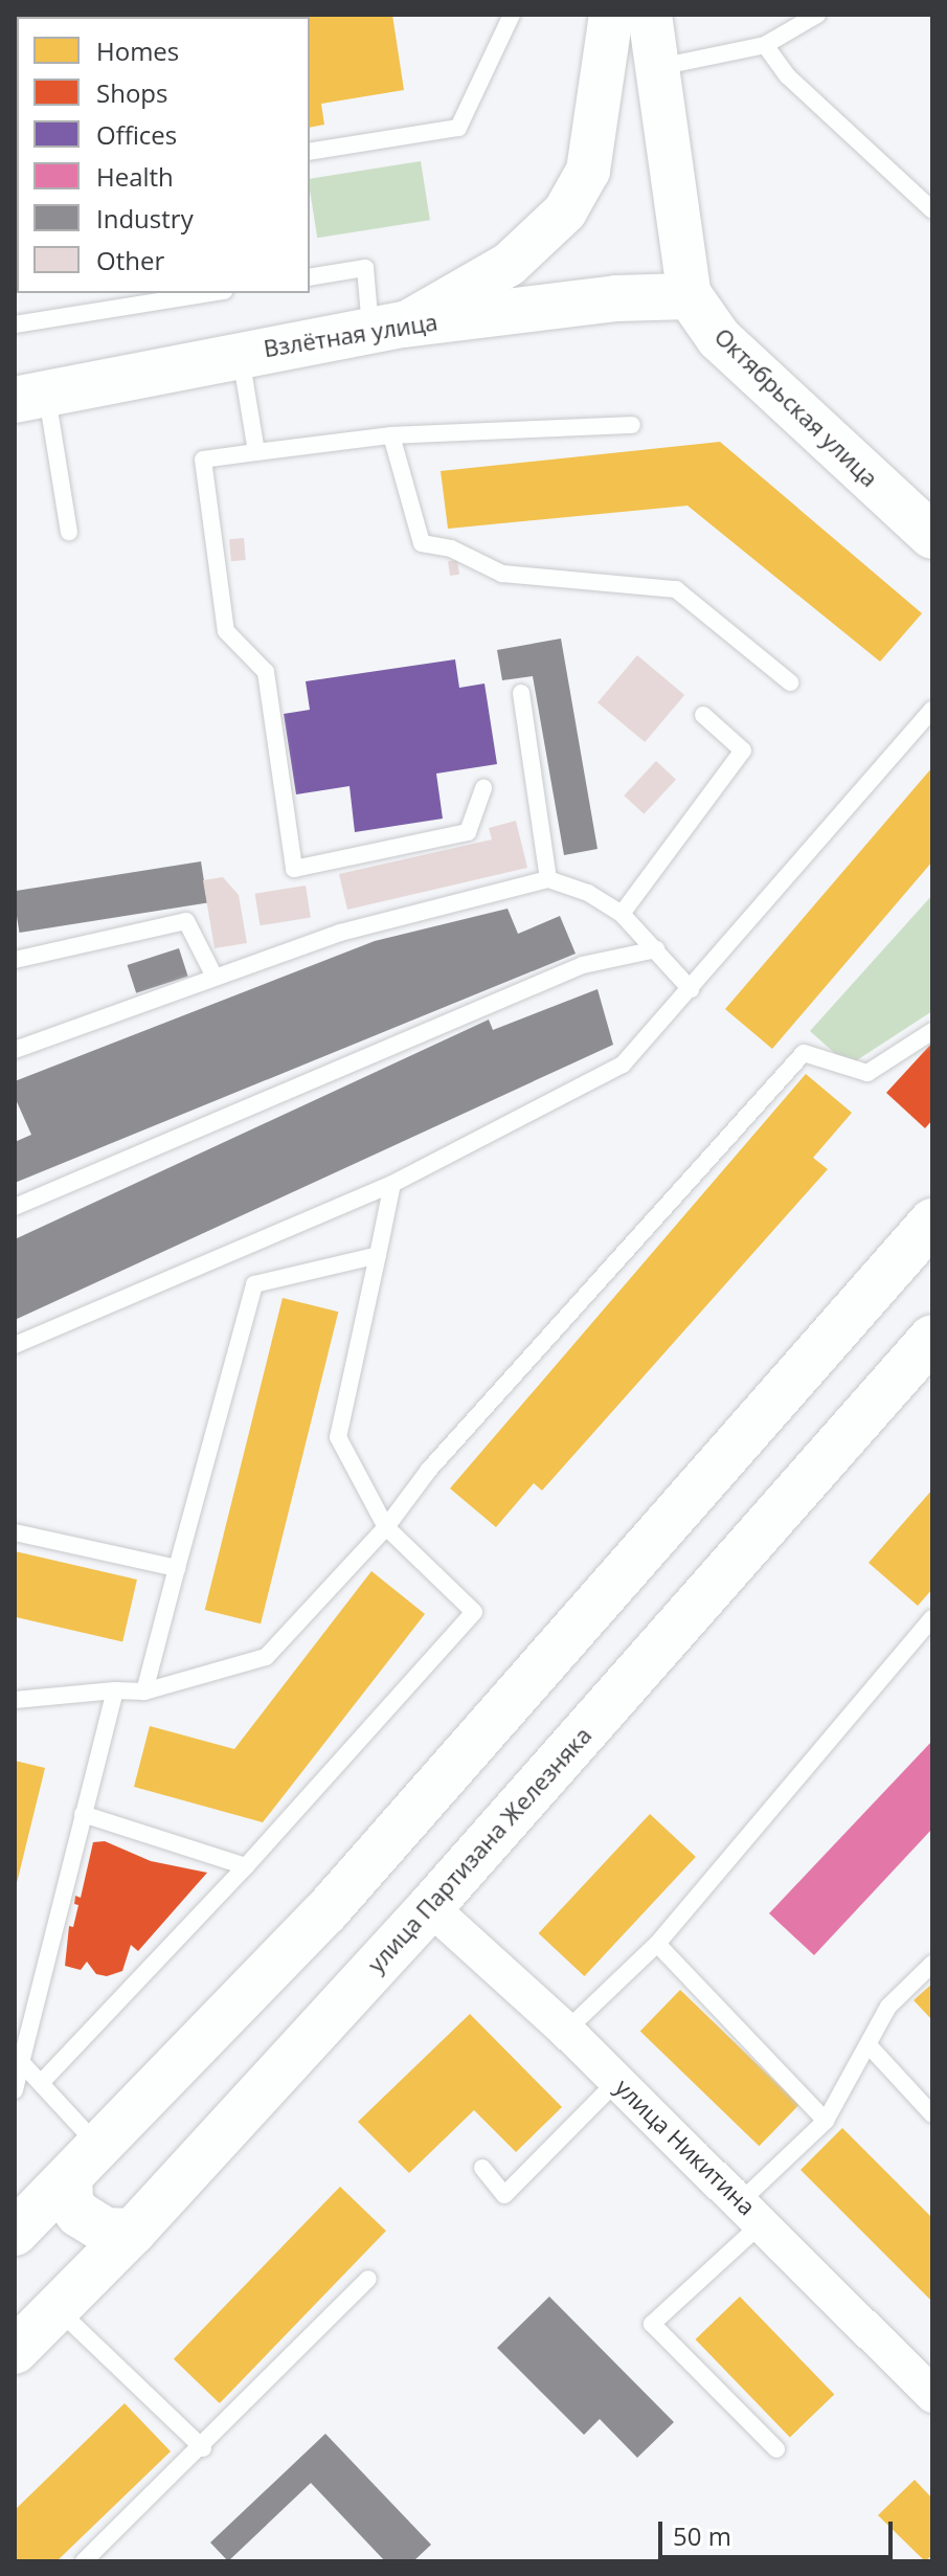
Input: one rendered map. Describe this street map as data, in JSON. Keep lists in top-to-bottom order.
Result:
{
  "streets": {
    "main road": ["Взлётная улица", "Октябрьская улица", "улица Партизана Железняка"],
    "street": ["улица Никитина"]
  },
  "crossings": [
    ["Взлётная улица", "Октябрьская улица"],
    ["улица Партизана Железняка", "улица Никитина"]
  ],
  "legend": [
    "Homes",
    "Shops",
    "Offices",
    "Health",
    "Industry",
    "Other"
  ],
  "scale_bar": "50 m"
}
